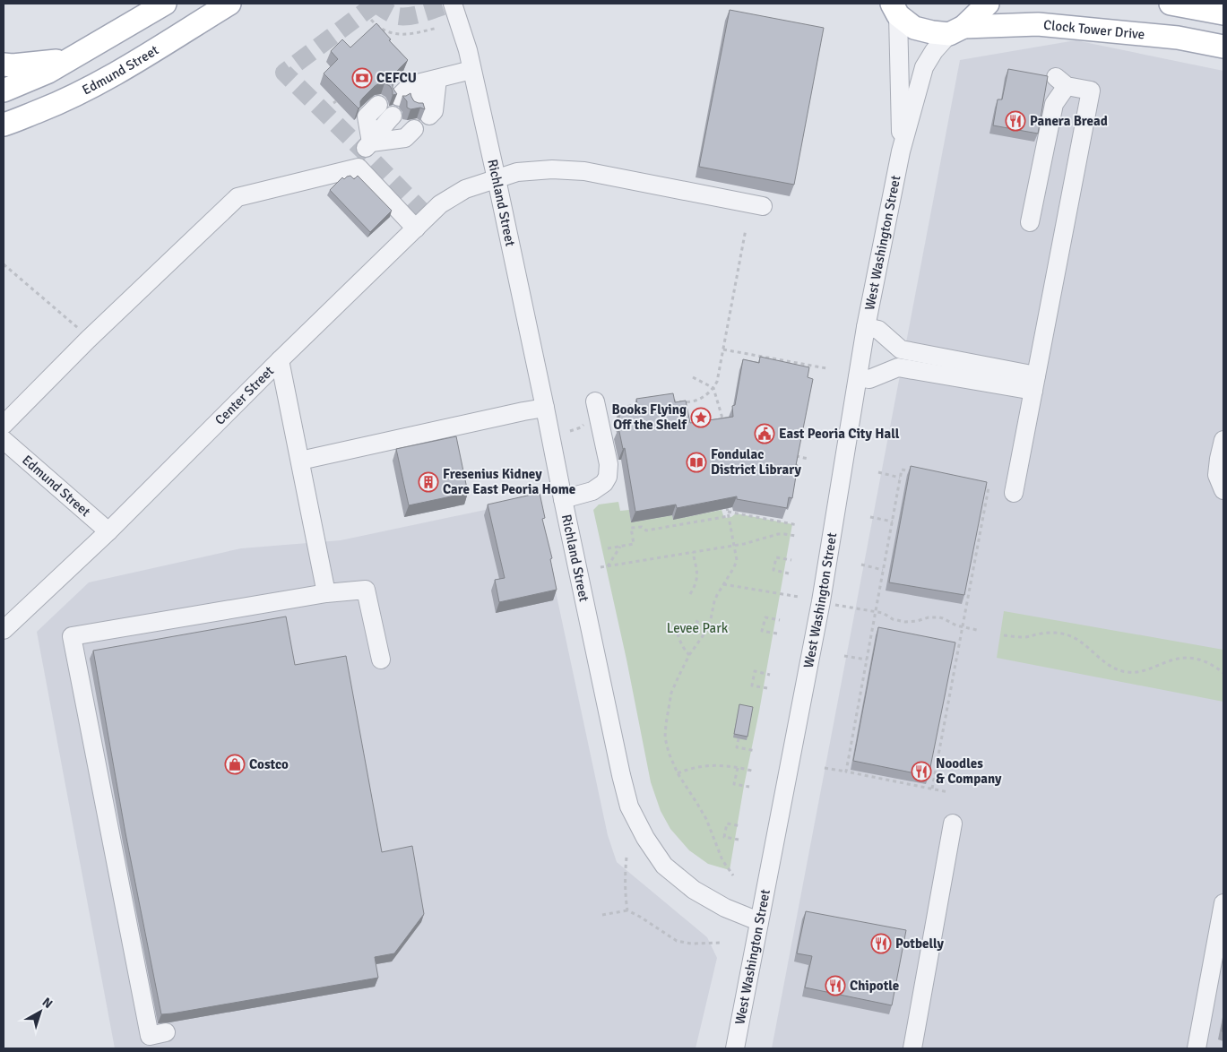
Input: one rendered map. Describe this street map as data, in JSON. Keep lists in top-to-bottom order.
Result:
{
  "streets": {
    "main road": ["Clock Tower Drive", "Edmund Street"],
    "street": ["Richland Street", "West Washington Street", "Center Street"]
  },
  "crossings": [
    ["Clock Tower Drive", "West Washington Street"],
    ["Edmund Street", "Center Street"],
    ["Richland Street", "West Washington Street"],
    ["Richland Street", "Center Street"]
  ],
  "parks": ["Levee Park"],
  "places": {
    "bank": ["CEFCU"],
    "restaurant": [
      "Panera Bread",
      "Noodles & Company",
      "Potbelly",
      "Chipotle"
    ],
    "place": ["Books Flying Off the Shelf"],
    "public building": ["East Peoria City Hall"],
    "library": ["Fondulac District Library"],
    "building": ["Fresenius Kidney Care East Peoria Home"],
    "shop": ["Costco"]
  },
  "north": "top right"
}
